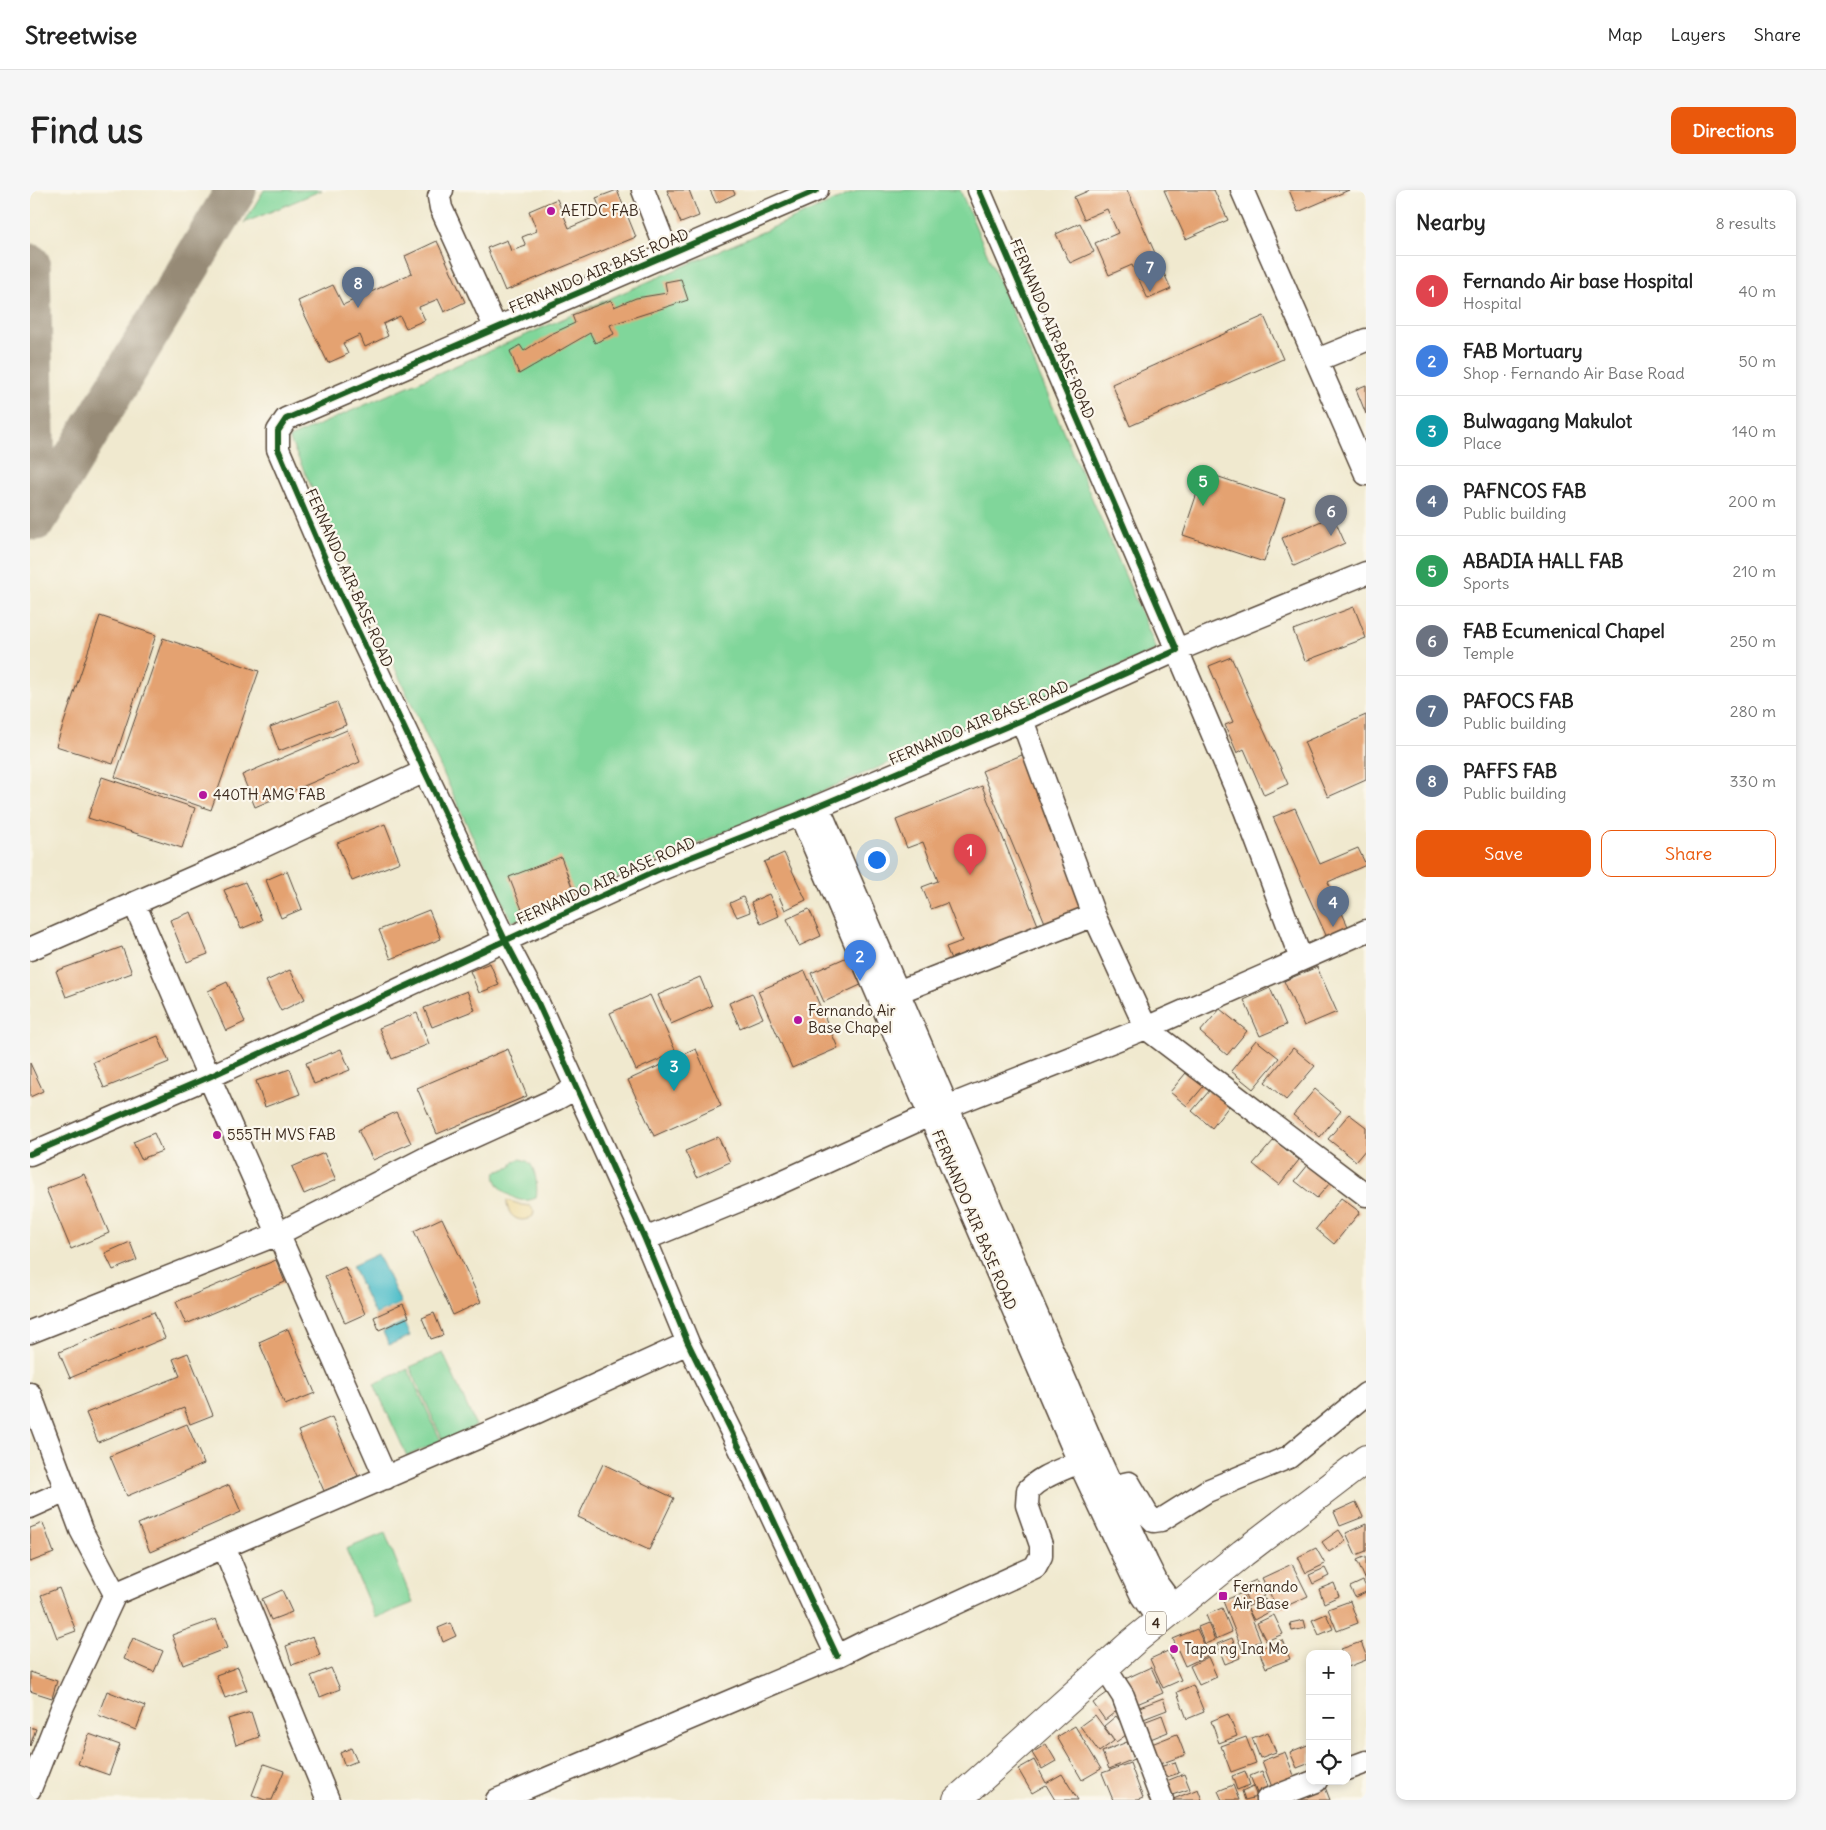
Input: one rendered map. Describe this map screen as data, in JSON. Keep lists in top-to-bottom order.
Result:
{
  "streets": {
    "highway": ["4"],
    "street": ["FERNANDO AIR BASE ROAD"]
  },
  "crossings": [
    ["FERNANDO AIR BASE ROAD", "4"]
  ],
  "places": {
    "other": [
      "AETDC FAB",
      "440TH AMG FAB",
      "Fernando Air Base Chapel",
      "555TH MVS FAB",
      "Tapa ng Ina Mo"
    ],
    "transit": ["Fernando Air Base"]
  },
  "page": {
    "header": "Streetwise",
    "nav": ["Map", "Layers", "Share"],
    "buttons": [
      "Directions",
      ["Save", "Share"]
    ],
    "title": "Find us",
    "heading": ["Nearby", "8 results"],
    "pins": [
      "7",
      "8",
      "5",
      "6",
      "1",
      "4",
      "2",
      "3"
    ],
    "list": [
      {
        "mark": "1",
        "name": "Fernando Air base Hospital",
        "note": "Hospital",
        "value": "40 m"
      },
      {
        "mark": "2",
        "name": "FAB Mortuary",
        "note": "Shop · Fernando Air Base Road",
        "value": "50 m"
      },
      {
        "mark": "3",
        "name": "Bulwagang Makulot",
        "note": "Place",
        "value": "140 m"
      },
      {
        "mark": "4",
        "name": "PAFNCOS FAB",
        "note": "Public building",
        "value": "200 m"
      },
      {
        "mark": "5",
        "name": "ABADIA HALL FAB",
        "note": "Sports",
        "value": "210 m"
      },
      {
        "mark": "6",
        "name": "FAB Ecumenical Chapel",
        "note": "Temple",
        "value": "250 m"
      },
      {
        "mark": "7",
        "name": "PAFOCS FAB",
        "note": "Public building",
        "value": "280 m"
      },
      {
        "mark": "8",
        "name": "PAFFS FAB",
        "note": "Public building",
        "value": "330 m"
      }
    ],
    "map_buttons": ["+", "−"]
  }
}
